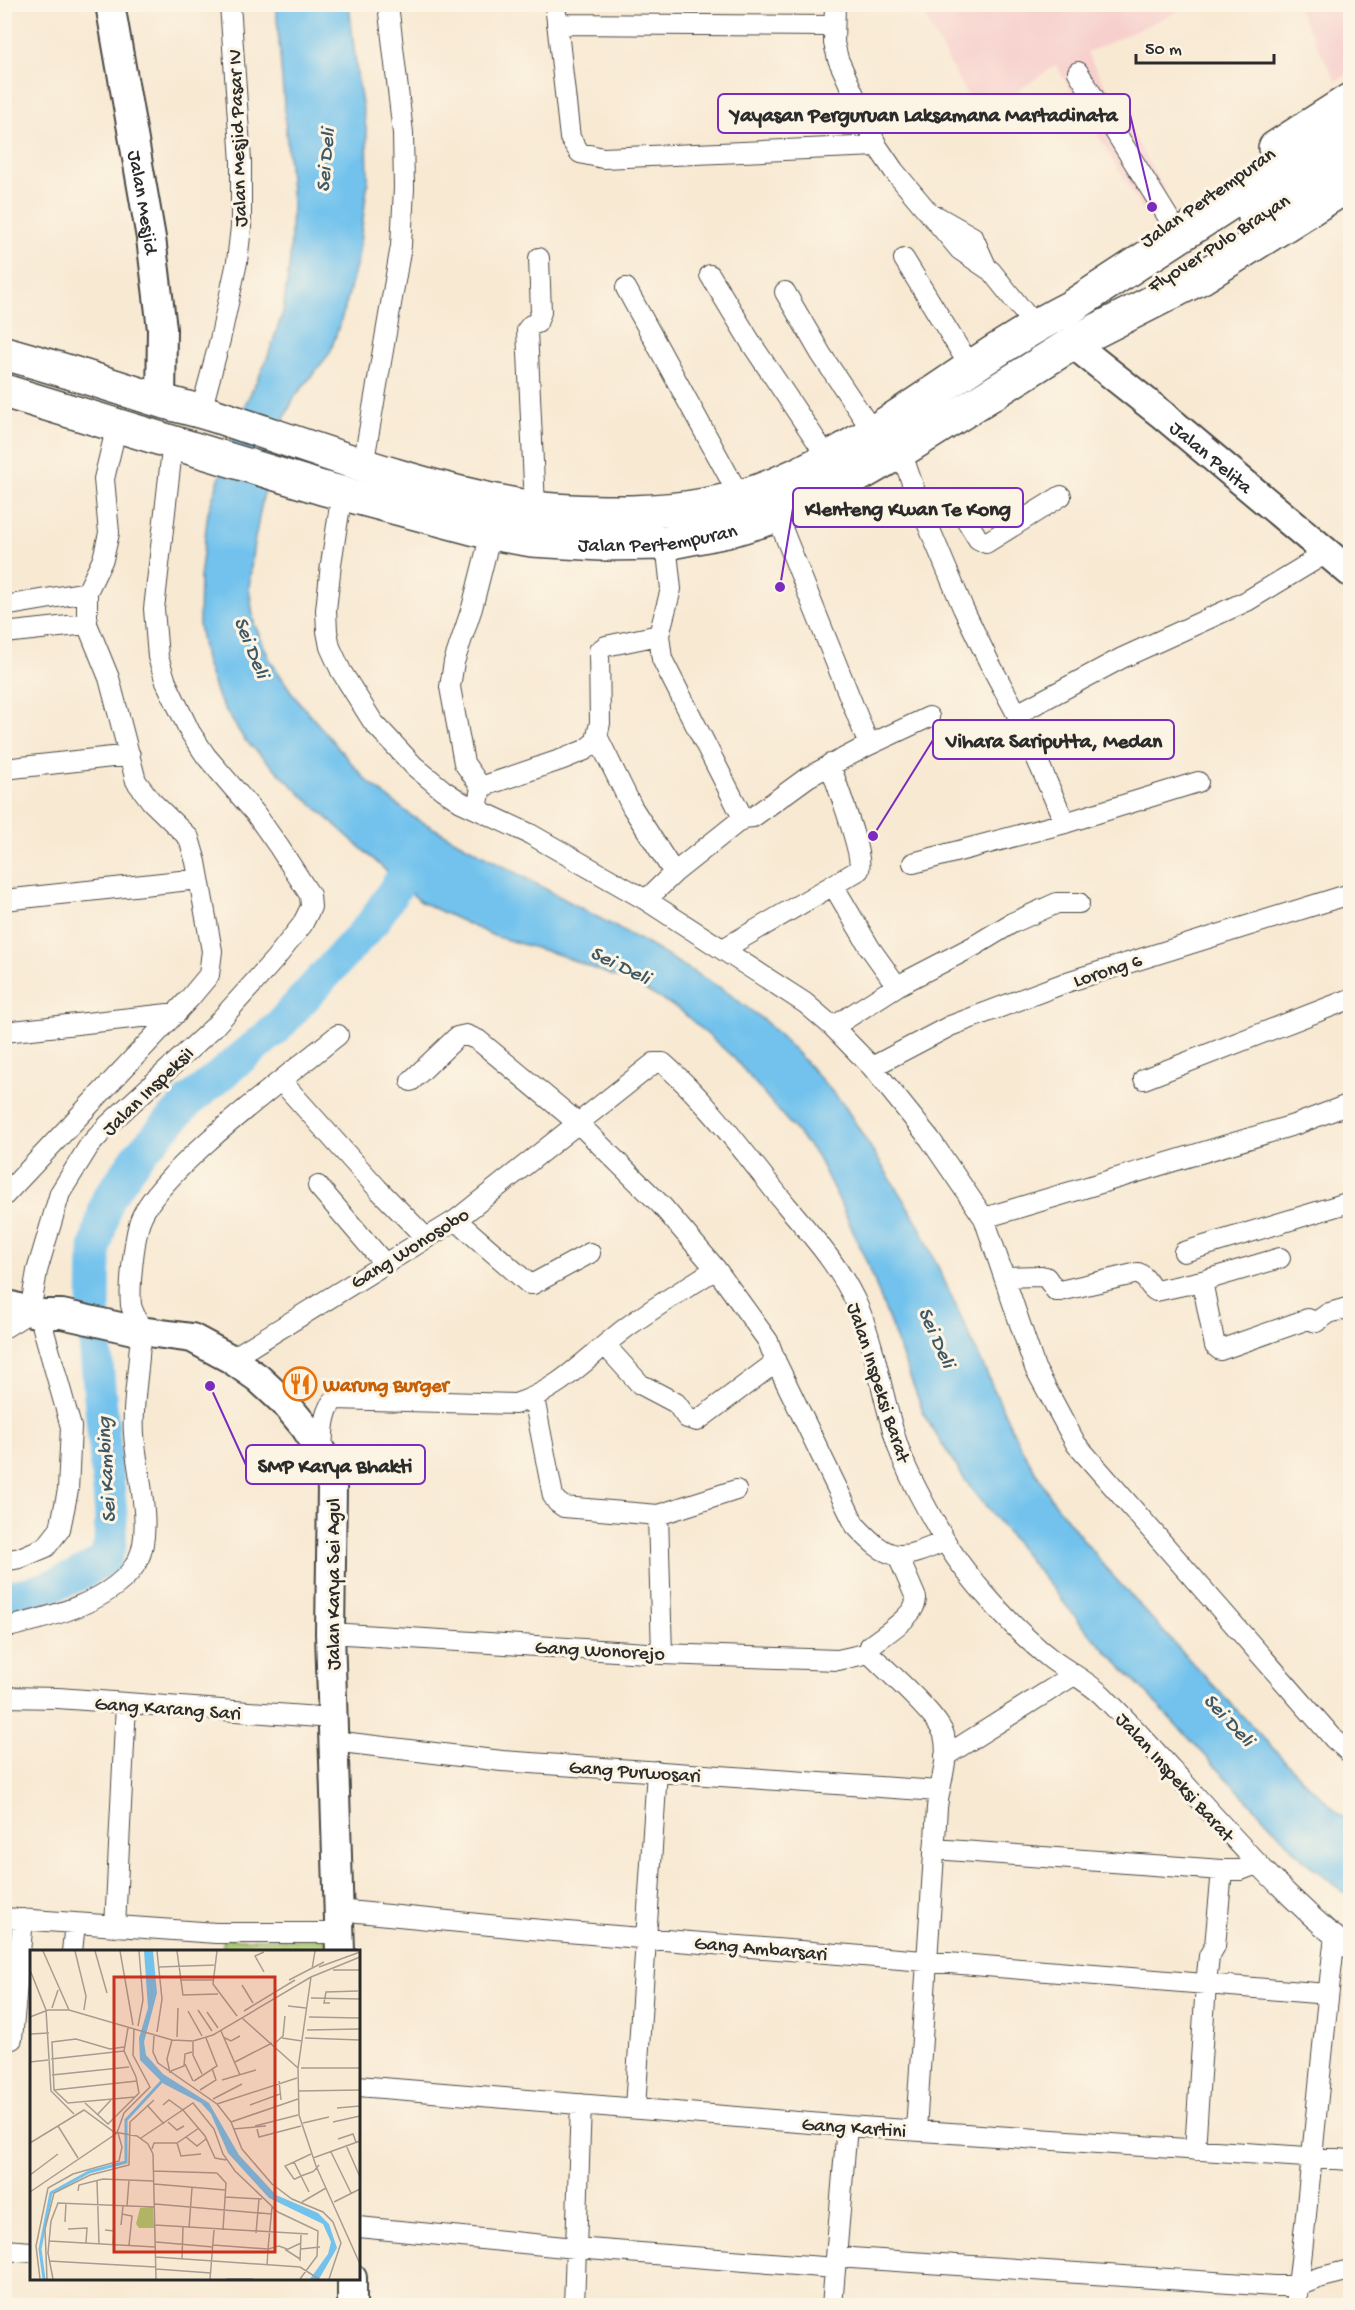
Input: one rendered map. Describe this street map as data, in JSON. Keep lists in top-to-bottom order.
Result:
{
  "streets": {
    "highway": ["Jalan Pertempuran", "Flyover Pulo Brayan"],
    "main road": ["Jalan Mesjid", "Jalan Pelita", "Jalan Karya Sei Agul"],
    "street": [
      "Jalan Mesjid Pasar IV",
      "Lorong 6",
      "Jalan InspeksiI",
      "Gang Wonosobo",
      "Jalan Inspeksi Barat",
      "Gang Wonorejo",
      "Gang Karang Sari",
      "Gang Purwosari",
      "Gang Ambarsari",
      "Gang Kartini"
    ]
  },
  "crossings": [
    ["Jalan Mesjid Pasar IV", "Jalan Pertempuran"],
    ["Jalan Pertempuran", "Jalan Mesjid"],
    ["Jalan Pertempuran", "Flyover Pulo Brayan"],
    ["Jalan Pertempuran", "Jalan Pelita"],
    ["Jalan Pertempuran", "Jalan InspeksiI"],
    ["Flyover Pulo Brayan", "Jalan Pelita"],
    ["Jalan InspeksiI", "Jalan Karya Sei Agul"],
    ["Gang Wonosobo", "Jalan Inspeksi Barat"],
    ["Gang Wonosobo", "Jalan Karya Sei Agul"],
    ["Jalan Karya Sei Agul", "Gang Wonorejo"],
    ["Jalan Karya Sei Agul", "Gang Karang Sari"],
    ["Jalan Karya Sei Agul", "Gang Purwosari"],
    ["Jalan Karya Sei Agul", "Gang Ambarsari"],
    ["Gang Karang Sari", "Gang Purwosari"]
  ],
  "water": ["Sei Deli", "Sei Kambing"],
  "places": {
    "other": [
      "Yayasan Perguruan Laksamana Martadinata",
      "Klenteng Kwan Te Kong",
      "Vihara Sariputta, Medan",
      "SMP Karya Bhakti"
    ],
    "restaurant": ["Warung Burger"]
  },
  "scale_bar": "50 m"
}
